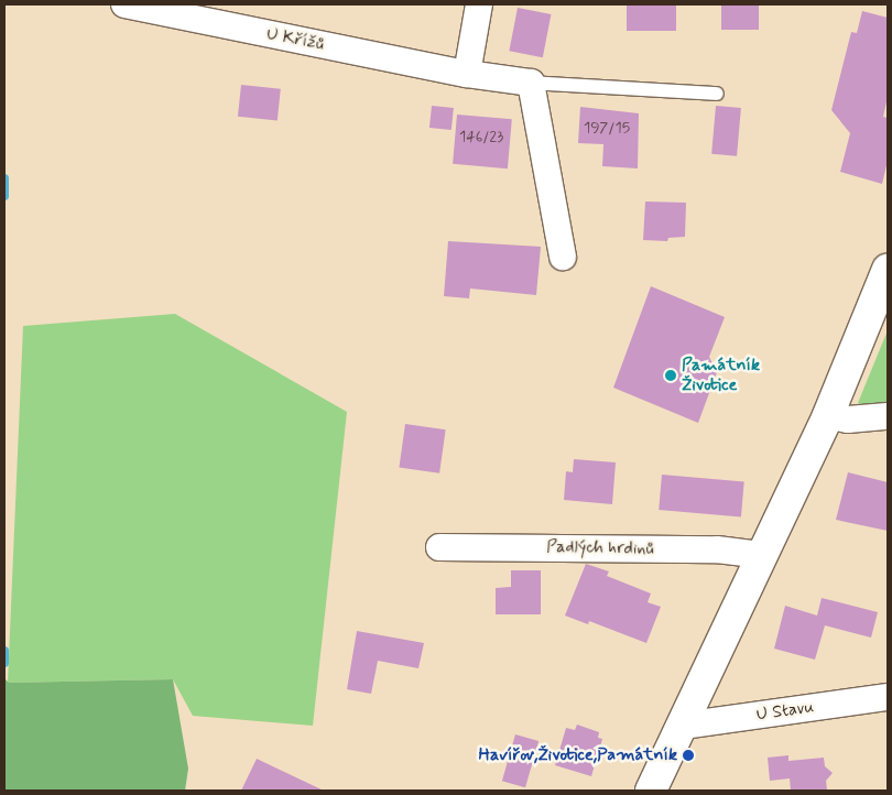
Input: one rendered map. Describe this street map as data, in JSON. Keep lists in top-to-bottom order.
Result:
{
  "streets": {
    "street": ["U Křížů", "Padlých hrdinů", "U Stavu"]
  },
  "places": ["Památník Životice", "Havířov,Životice,Památník"],
  "house_numbers": ["197/15", "146/23"]
}
